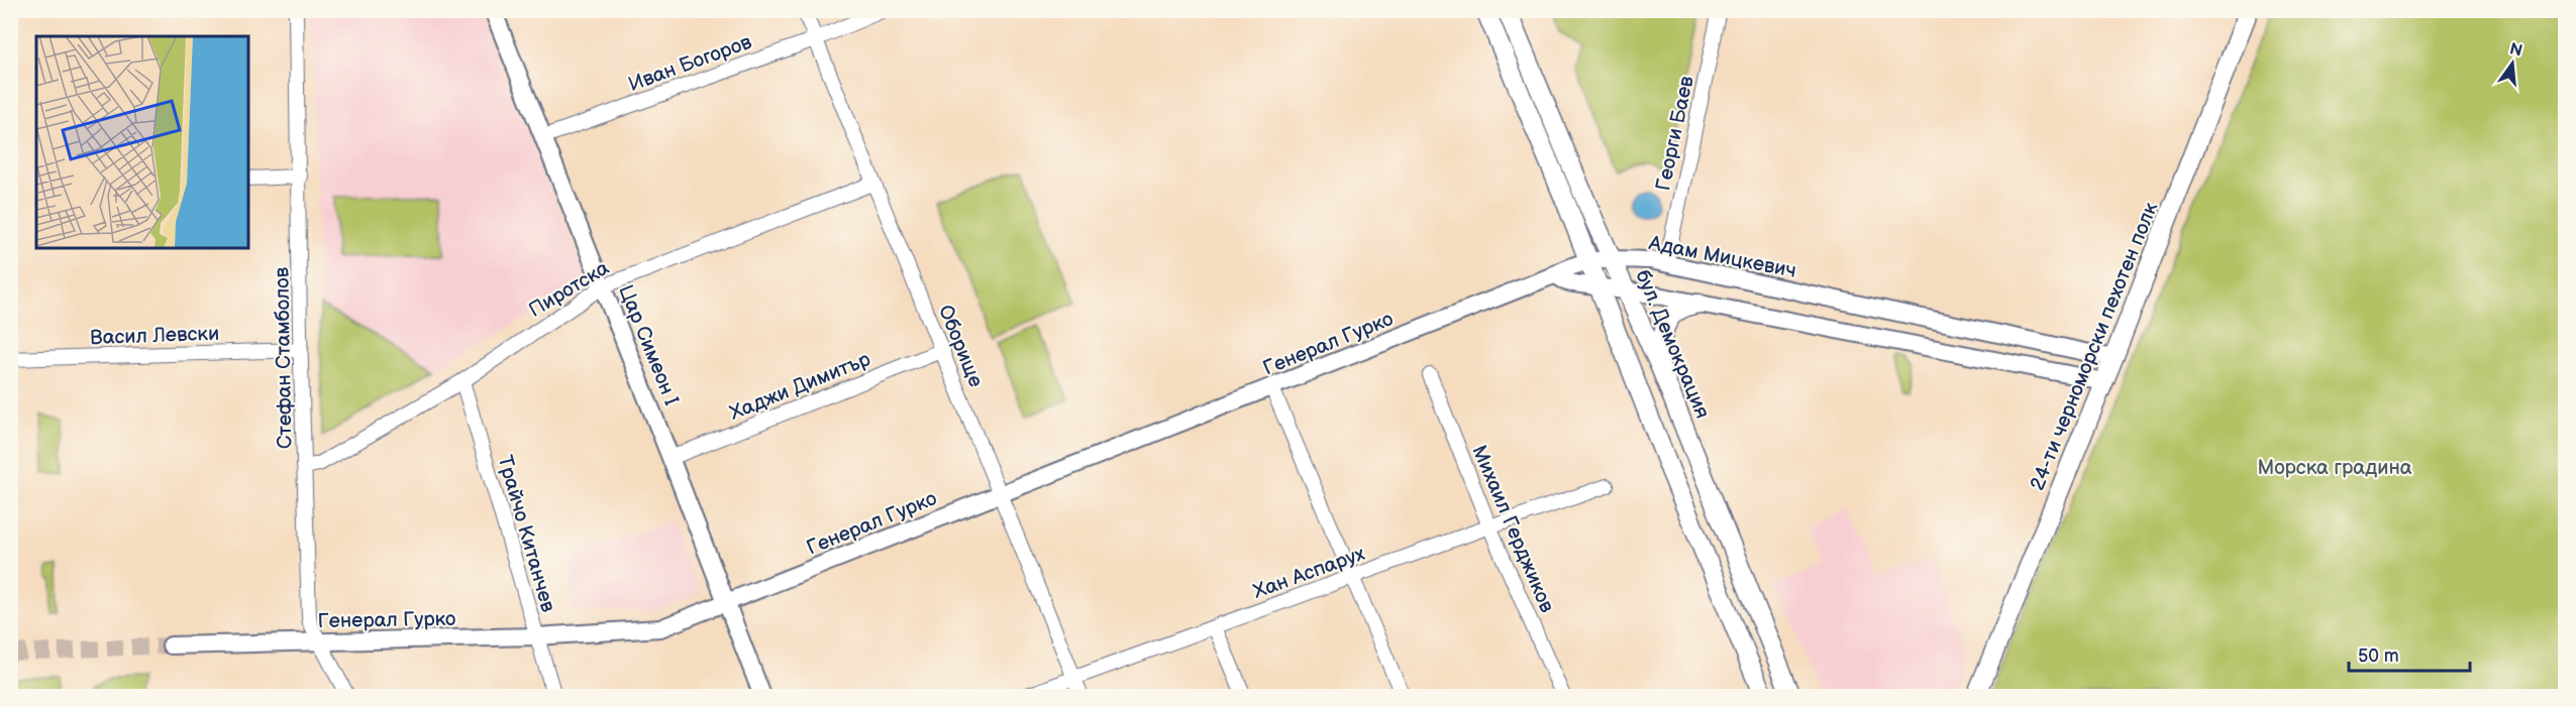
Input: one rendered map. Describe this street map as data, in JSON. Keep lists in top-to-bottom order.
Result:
{
  "streets": {
    "main road": ["бул. Демокрация", "24-ти черноморски пехотен полк"],
    "street": [
      "Иван Богоров",
      "Георги Баев",
      "Адам Мицкевич",
      "Пиротска",
      "Васил Левски",
      "Генерал Гурко",
      "Цар Симеон I",
      "Оборище",
      "Стефан Стамболов",
      "Хаджи Димитър",
      "Михаил Герджиков",
      "Трайчо Китанчев",
      "Хан Аспарух"
    ]
  },
  "crossings": [
    ["Иван Богоров", "Цар Симеон I"],
    ["Иван Богоров", "Оборище"],
    ["Георги Баев", "Адам Мицкевич"],
    ["Адам Мицкевич", "Генерал Гурко"],
    ["Адам Мицкевич", "бул. Демокрация"],
    ["Адам Мицкевич", "24-ти черноморски пехотен полк"],
    ["Пиротска", "Цар Симеон I"],
    ["Пиротска", "Оборище"],
    ["Пиротска", "Стефан Стамболов"],
    ["Пиротска", "Трайчо Китанчев"],
    ["Васил Левски", "Стефан Стамболов"],
    ["Генерал Гурко", "Цар Симеон I"],
    ["Генерал Гурко", "Оборище"],
    ["Генерал Гурко", "Стефан Стамболов"],
    ["Генерал Гурко", "Трайчо Китанчев"],
    ["Цар Симеон I", "Хаджи Димитър"],
    ["Оборище", "Хаджи Димитър"],
    ["Оборище", "Хан Аспарух"],
    ["Михаил Герджиков", "Хан Аспарух"]
  ],
  "parks": ["Морска градина"],
  "scale_bar": "50 m",
  "north": "top"
}
